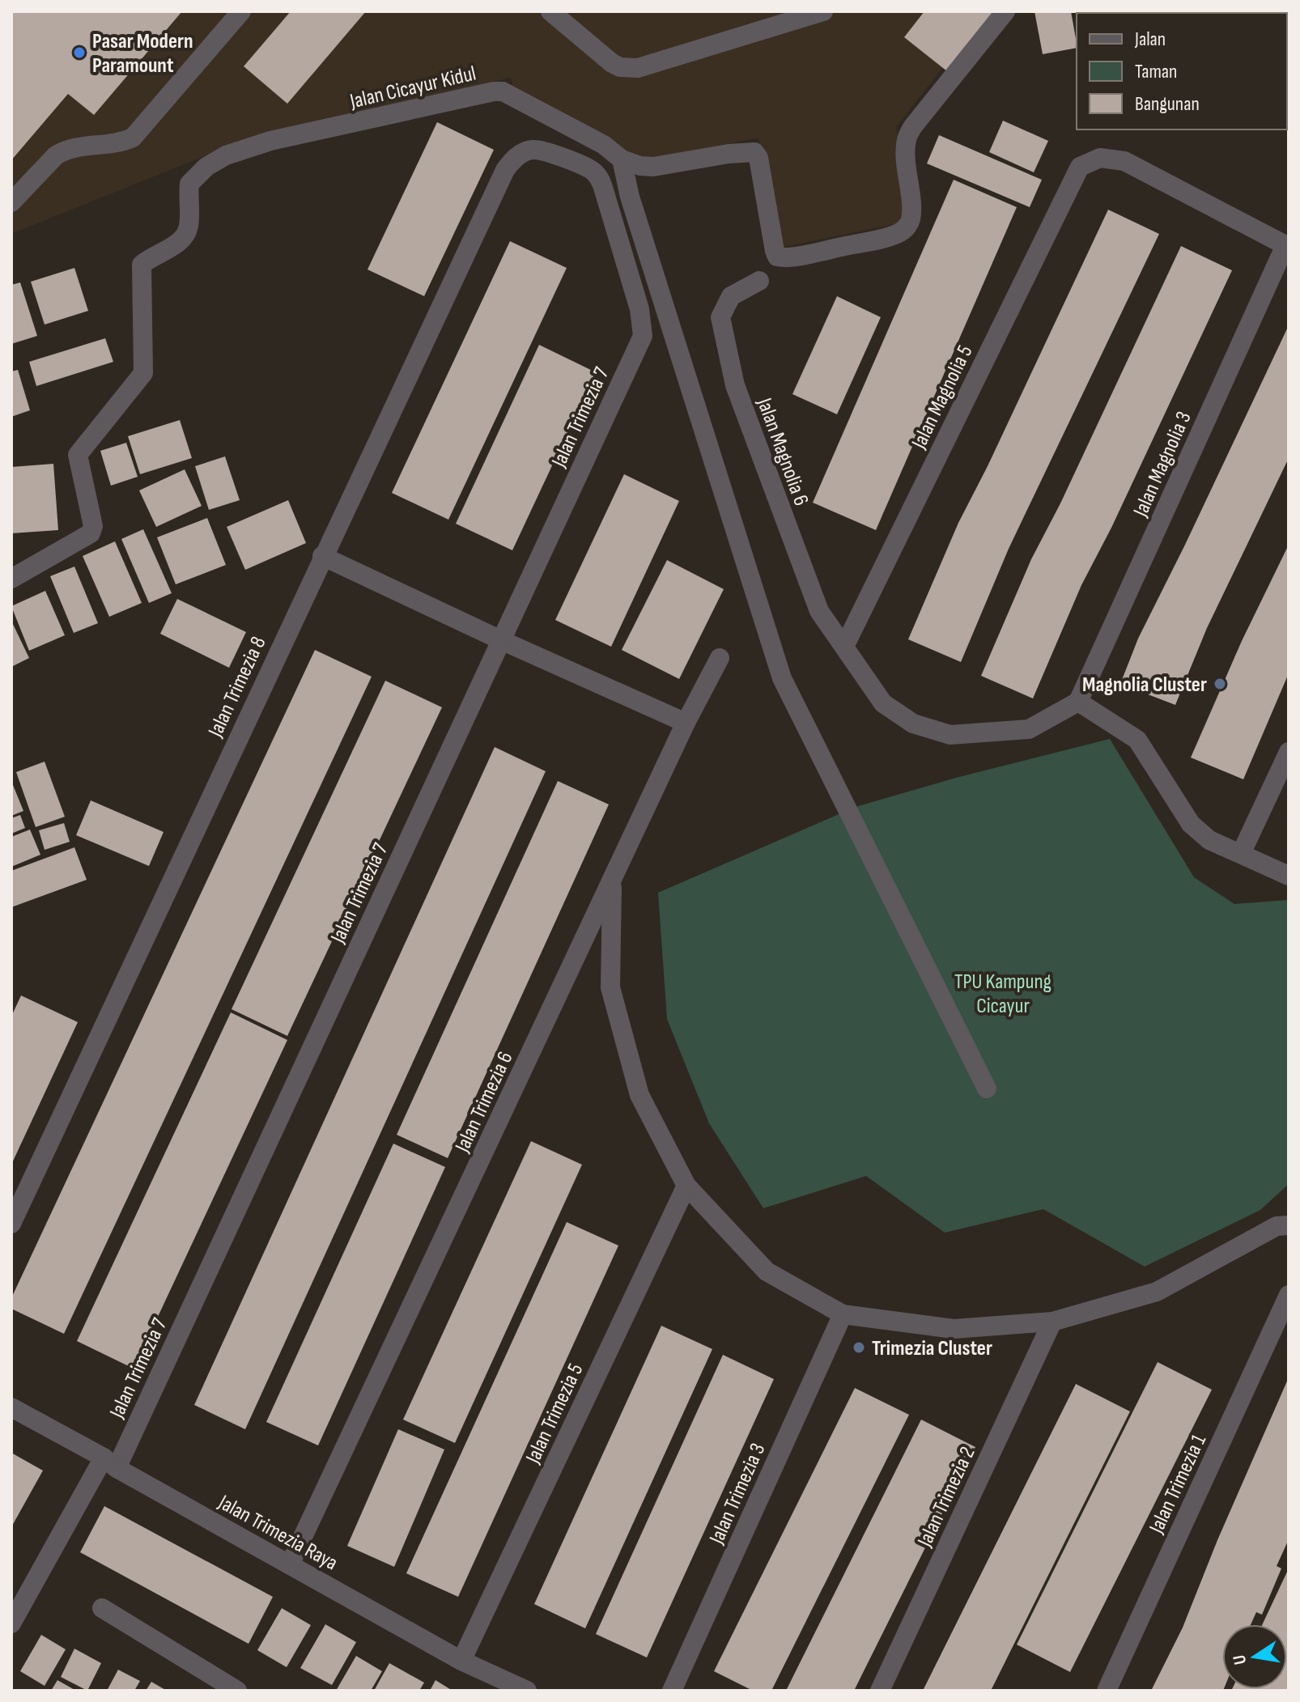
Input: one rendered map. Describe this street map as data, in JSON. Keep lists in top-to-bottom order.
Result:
{
  "streets": {
    "street": [
      "Jalan Cicayur Kidul",
      "Jalan Magnolia 5",
      "Jalan Trimezia 7",
      "Jalan Magnolia 6",
      "Jalan Magnolia 3",
      "Jalan Trimezia 8",
      "Jalan Trimezia 6",
      "Jalan Trimezia 5",
      "Jalan Trimezia 1",
      "Jalan Trimezia 3",
      "Jalan Trimezia 2",
      "Jalan Trimezia Raya"
    ]
  },
  "crossings": [
    ["Jalan Magnolia 5", "Jalan Magnolia 6"],
    ["Jalan Magnolia 5", "Jalan Magnolia 3"],
    ["Jalan Trimezia 7", "Jalan Trimezia 8"],
    ["Jalan Trimezia 7", "Jalan Trimezia Raya"],
    ["Jalan Magnolia 6", "Jalan Magnolia 3"],
    ["Jalan Trimezia 6", "Jalan Trimezia Raya"],
    ["Jalan Trimezia 5", "Jalan Trimezia Raya"]
  ],
  "parks": ["TPU Kampung Cicayur"],
  "places": ["Pasar Modern Paramount", "Magnolia Cluster", "Trimezia Cluster"],
  "legend": ["Jalan", "Taman", "Bangunan"],
  "north": "left"
}
